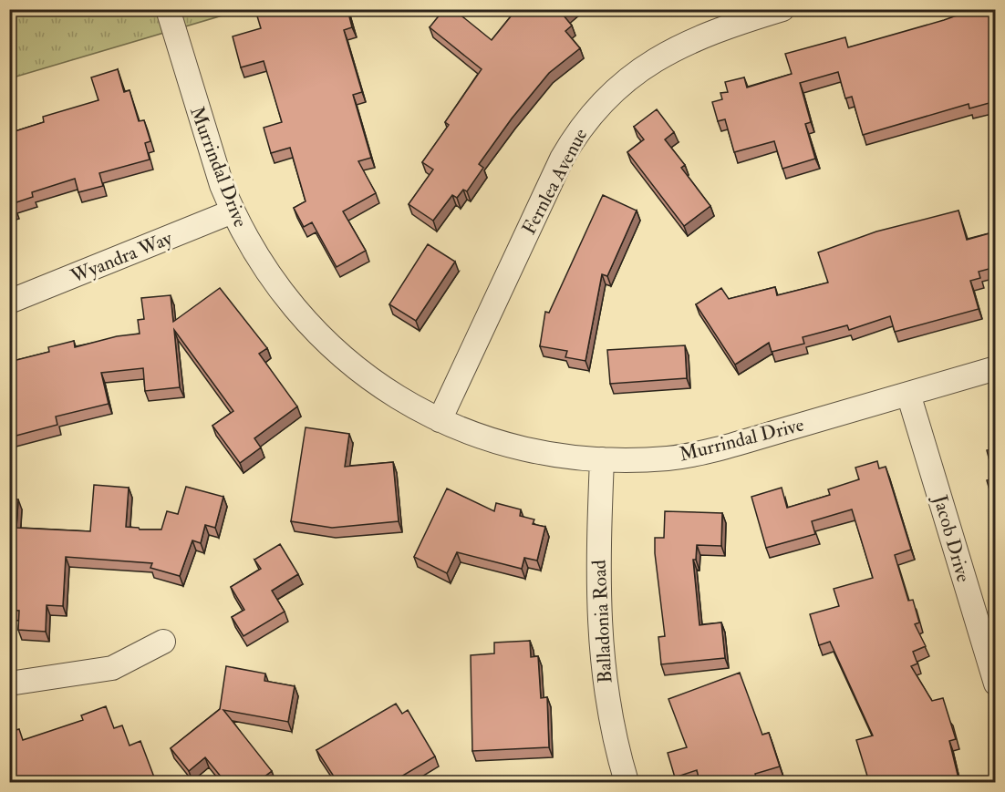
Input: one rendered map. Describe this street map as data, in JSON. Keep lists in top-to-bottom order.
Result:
{
  "streets": {
    "street": [
      "Murrindal Drive",
      "Fernlea Avenue",
      "Wyandra Way",
      "Jacob Drive",
      "Balladonia Road"
    ]
  },
  "crossings": [
    ["Murrindal Drive", "Fernlea Avenue"],
    ["Murrindal Drive", "Wyandra Way"],
    ["Murrindal Drive", "Jacob Drive"],
    ["Murrindal Drive", "Balladonia Road"]
  ]
}
